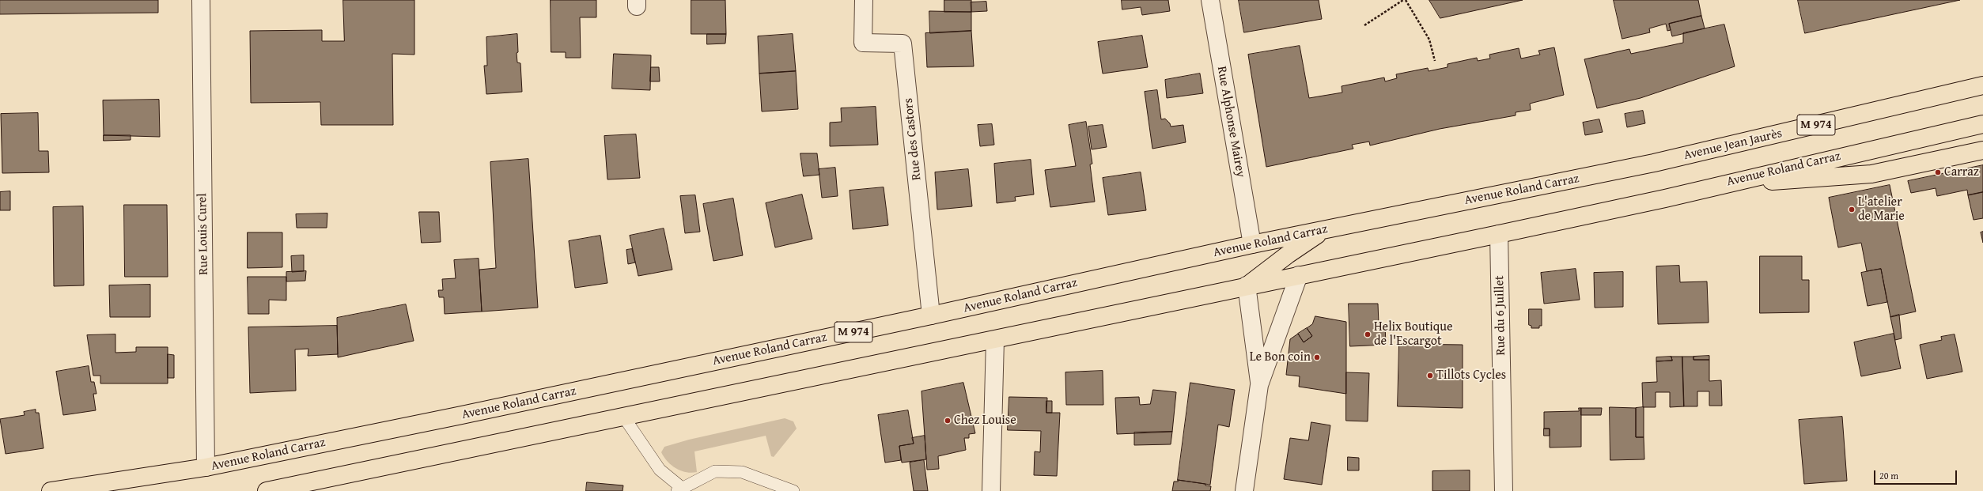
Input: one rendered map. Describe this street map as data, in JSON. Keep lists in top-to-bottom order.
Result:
{
  "streets": {
    "main road": ["M 974", "Avenue Jean Jaurès", "Avenue Roland Carraz"],
    "street": [
      "Rue Alphonse Mairey",
      "Rue des Castors",
      "Rue Louis Curel",
      "Rue du 6 Juillet"
    ]
  },
  "crossings": [
    ["Rue Alphonse Mairey", "Avenue Roland Carraz"],
    ["Rue des Castors", "Avenue Roland Carraz"],
    ["Avenue Jean Jaurès", "Avenue Roland Carraz"],
    ["Avenue Roland Carraz", "Rue Louis Curel"]
  ],
  "places": [
    "Carraz",
    "L'atelier de Marie",
    "Helix Boutique de l'Escargot",
    "Le Bon coin",
    "Tillots Cycles",
    "Chez Louise"
  ],
  "scale_bar": "20 m"
}
